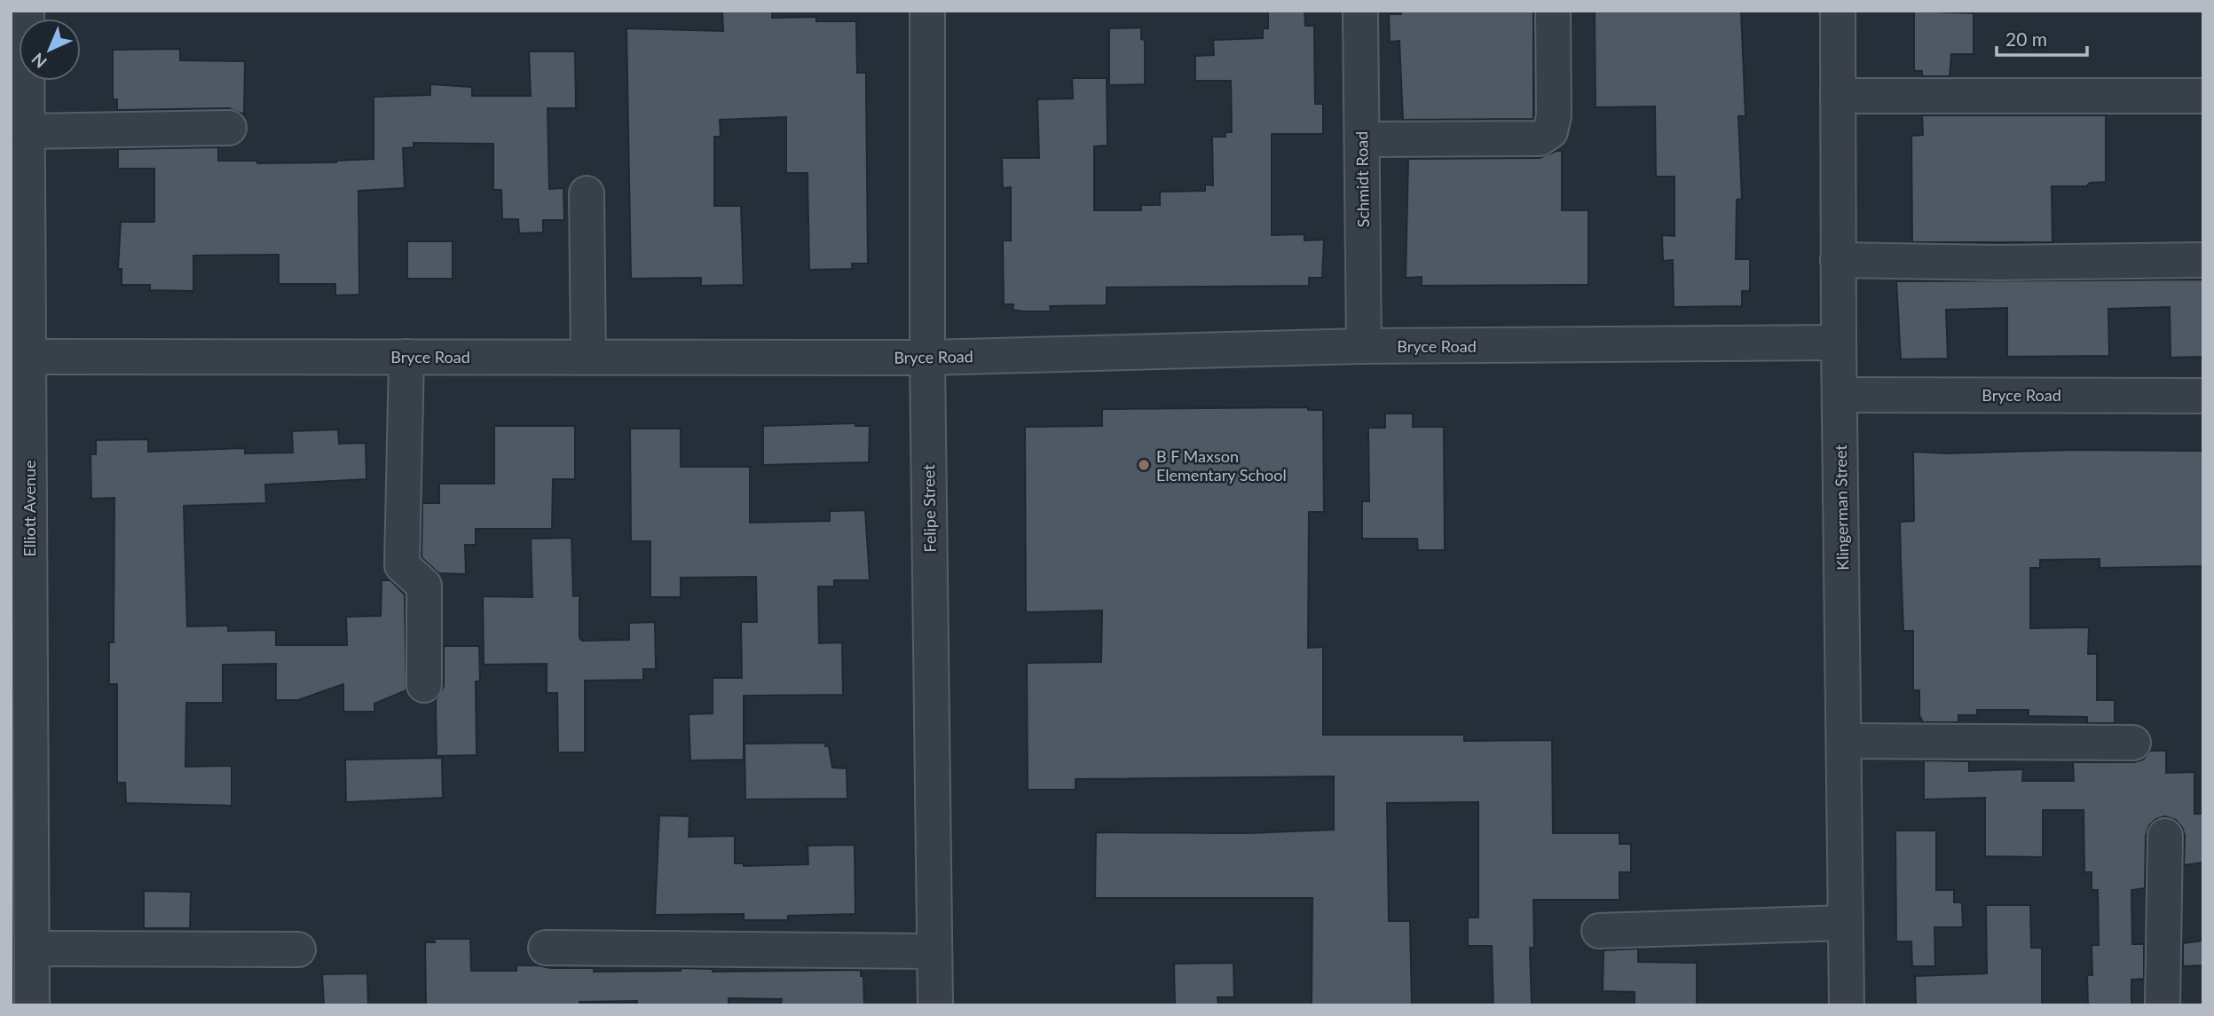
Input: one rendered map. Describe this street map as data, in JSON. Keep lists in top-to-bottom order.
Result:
{
  "streets": {
    "street": [
      "Schmidt Road",
      "Bryce Road",
      "Klingerman Street",
      "Elliott Avenue",
      "Felipe Street"
    ]
  },
  "crossings": [
    ["Schmidt Road", "Bryce Road"],
    ["Bryce Road", "Klingerman Street"],
    ["Bryce Road", "Elliott Avenue"],
    ["Bryce Road", "Felipe Street"]
  ],
  "places": ["B F Maxson Elementary School"],
  "scale_bar": "20 m",
  "north": "bottom left"
}
